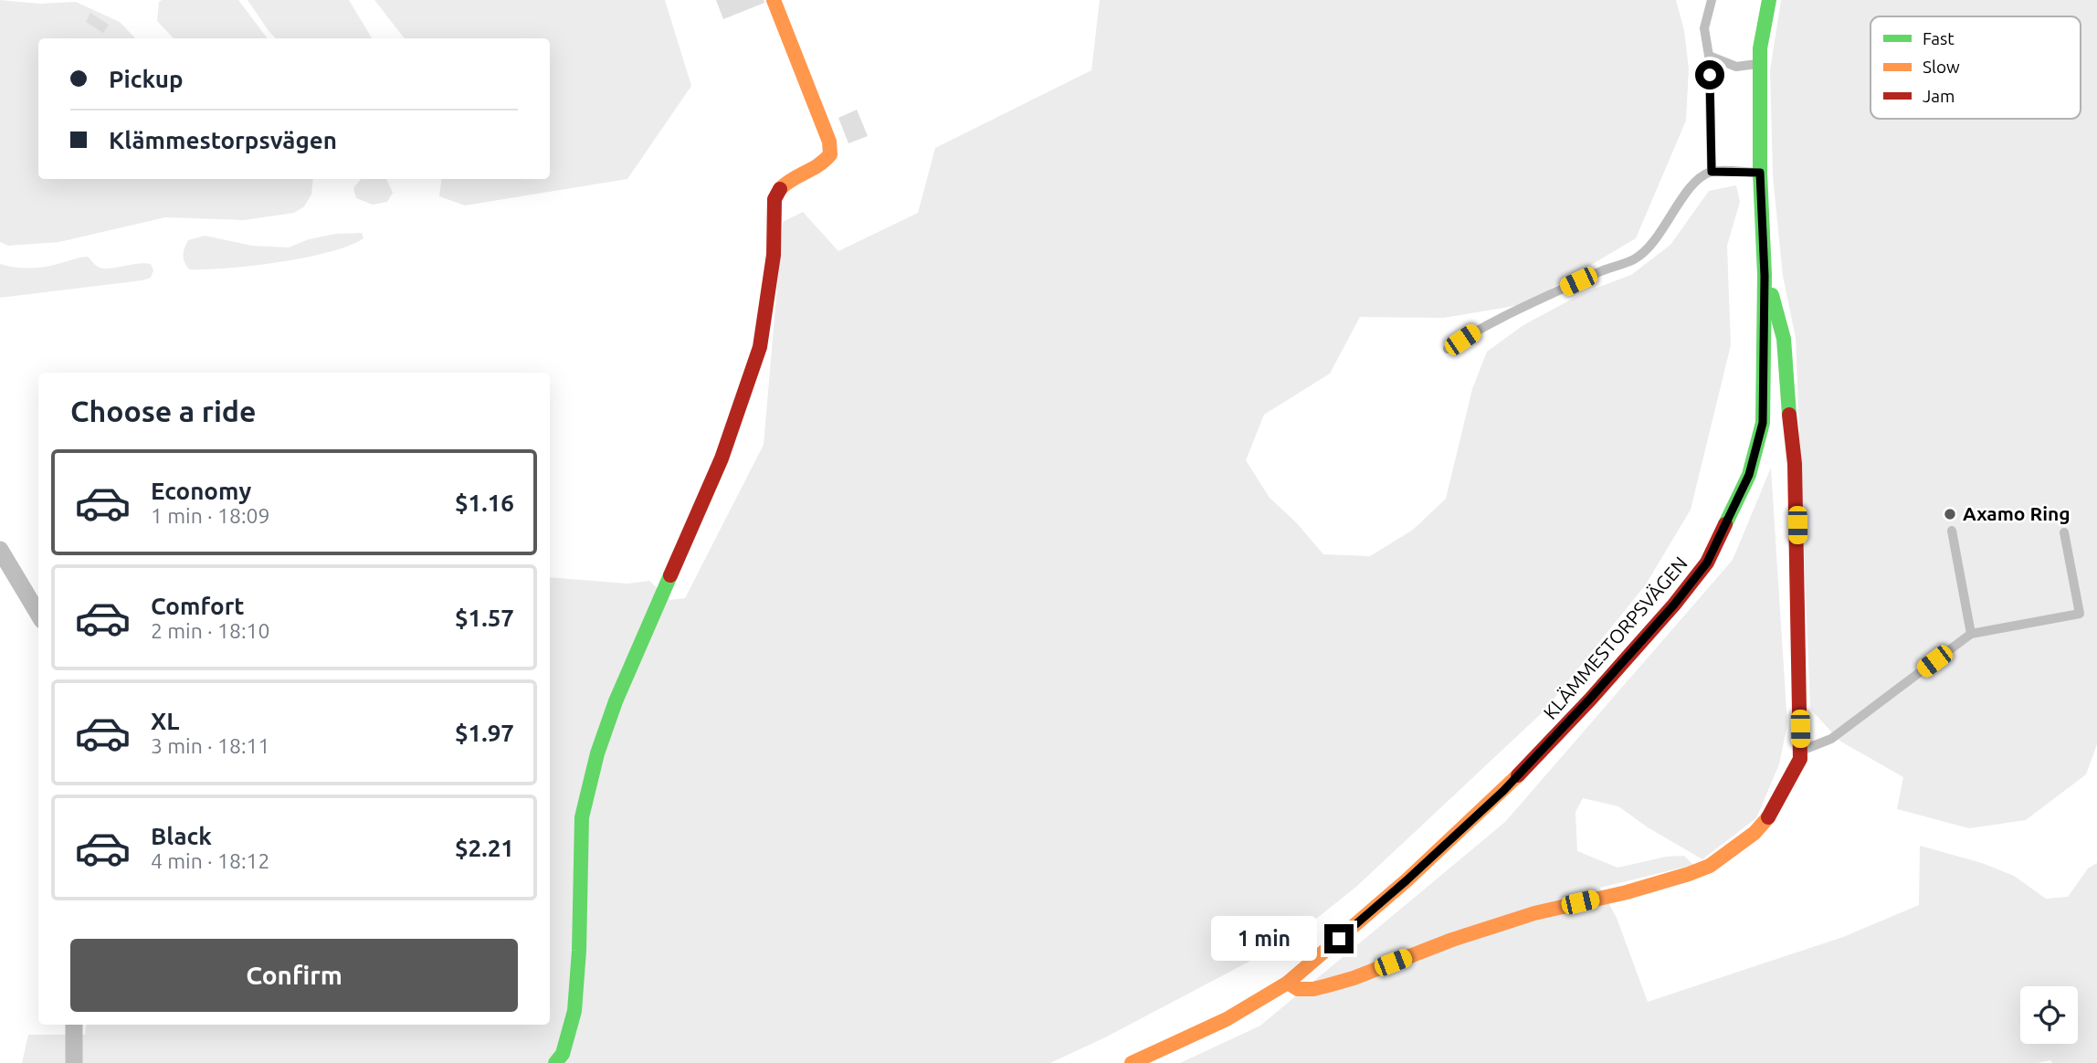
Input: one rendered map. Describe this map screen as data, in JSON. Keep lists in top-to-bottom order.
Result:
{
  "streets": {
    "street": ["KLÄMMESTORPSVÄGEN"]
  },
  "places": ["Axamo Ring"],
  "legend": ["Fast", "Slow", "Jam"],
  "page": {
    "banner": ["Pickup", "Klämmestorpsvägen"],
    "heading": "Choose a ride",
    "list": [
      {
        "name": "Economy",
        "note": "1 min · 18:09",
        "value": "$1.16"
      },
      {
        "name": "Comfort",
        "note": "2 min · 18:10",
        "value": "$1.57"
      },
      {
        "name": "XL",
        "note": "3 min · 18:11",
        "value": "$1.97"
      },
      {
        "name": "Black",
        "note": "4 min · 18:12",
        "value": "$2.21"
      }
    ],
    "bubble": "1 min",
    "buttons": "Confirm"
  }
}
